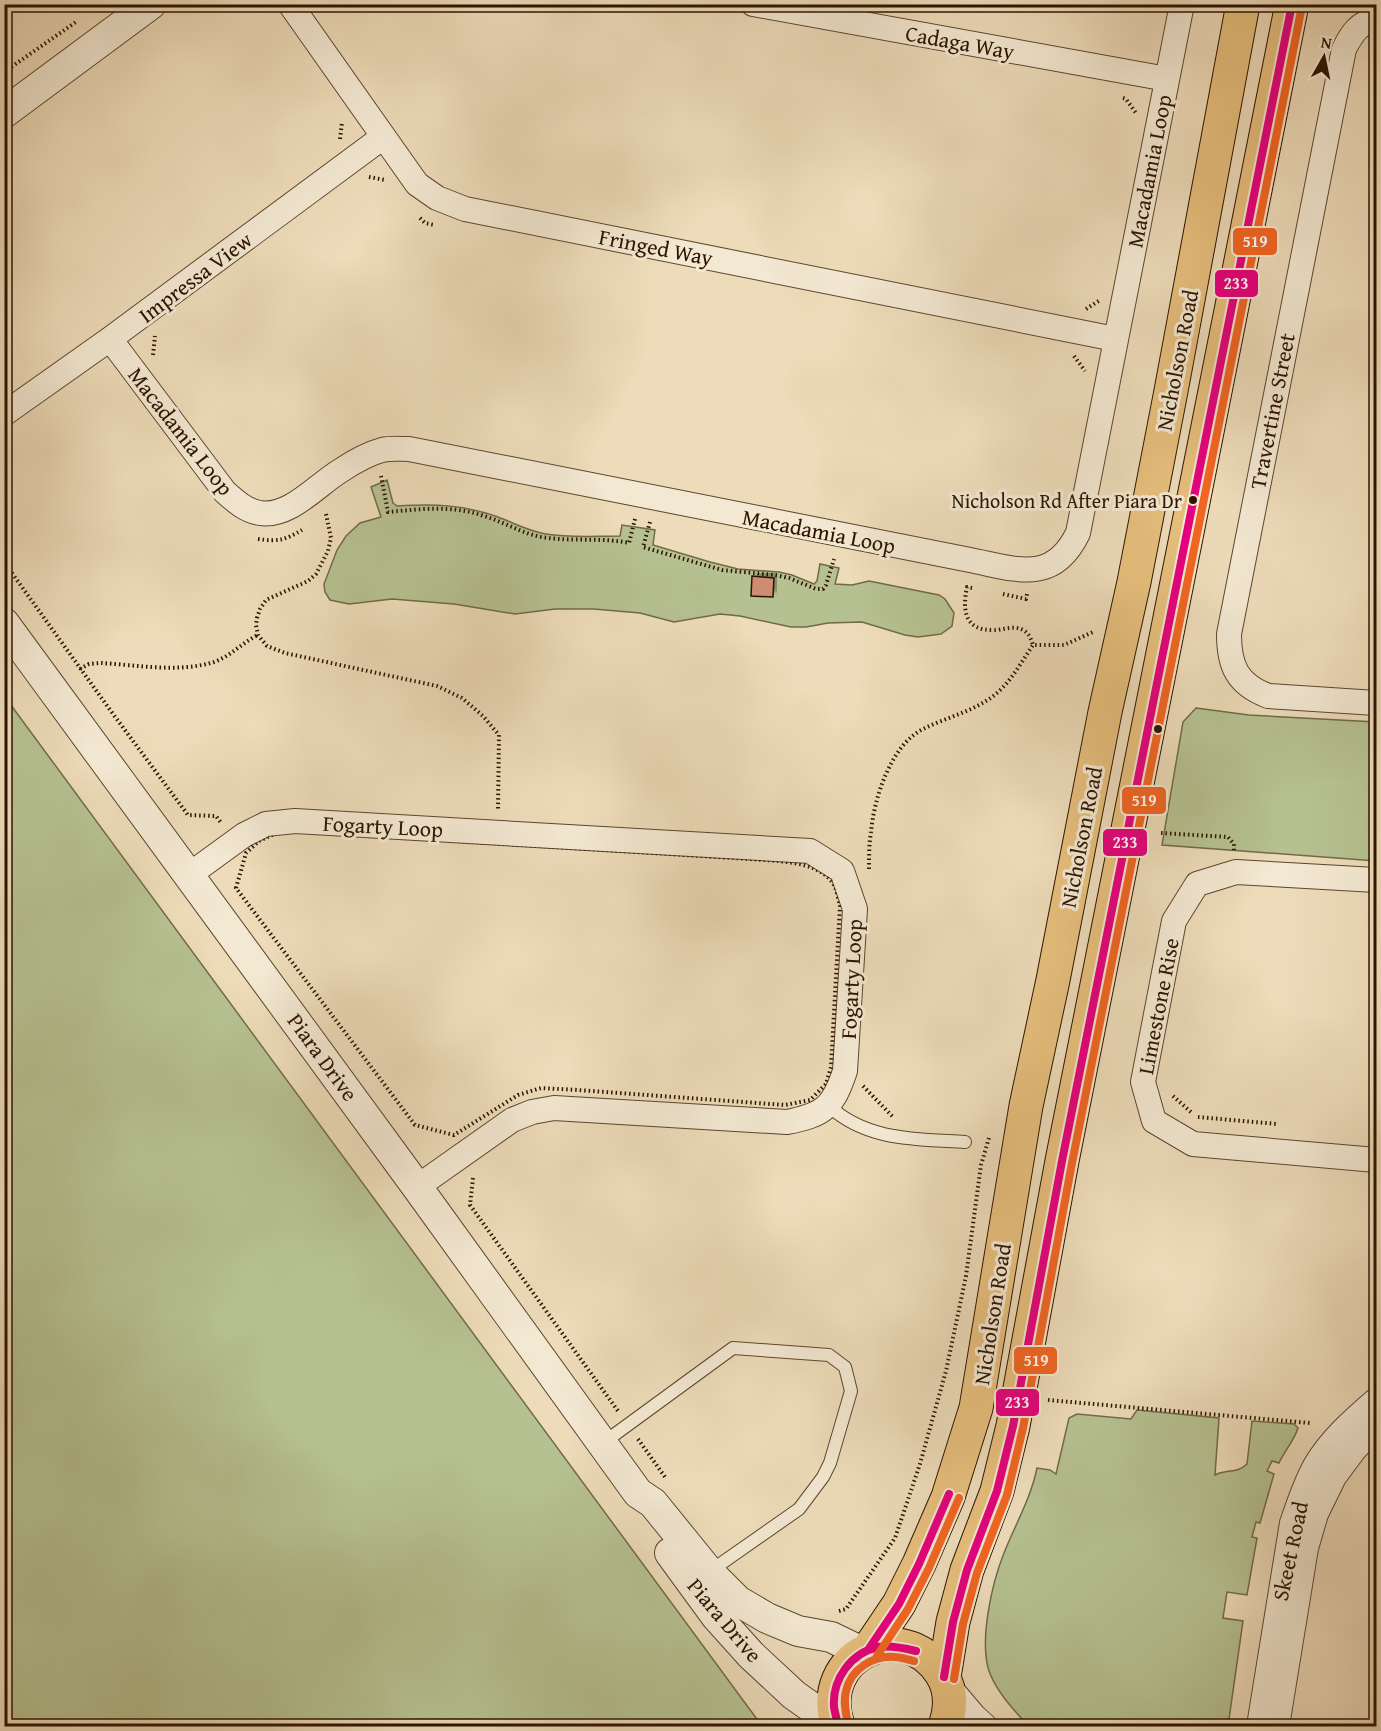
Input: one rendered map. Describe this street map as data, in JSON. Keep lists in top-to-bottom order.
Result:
{
  "streets": {
    "main road": ["Nicholson Road"],
    "street": [
      "Cadaga Way",
      "Macadamia Loop",
      "Fringed Way",
      "Impressa View",
      "Travertine Street",
      "Fogarty Loop",
      "Limestone Rise",
      "Piara Drive",
      "Skeet Road"
    ]
  },
  "crossings": [
    ["Cadaga Way", "Macadamia Loop"],
    ["Macadamia Loop", "Fringed Way"],
    ["Macadamia Loop", "Impressa View"],
    ["Fringed Way", "Impressa View"],
    ["Nicholson Road", "Piara Drive"],
    ["Fogarty Loop", "Piara Drive"]
  ],
  "places": ["Nicholson Rd After Piara Dr"],
  "lines": ["transit line 233", "transit line 519"],
  "north": "top"
}
